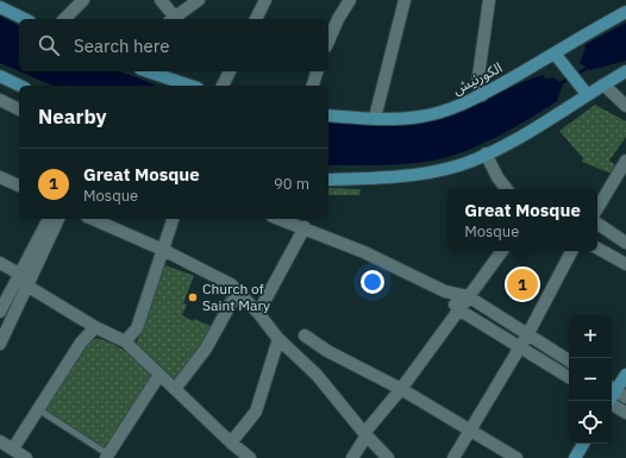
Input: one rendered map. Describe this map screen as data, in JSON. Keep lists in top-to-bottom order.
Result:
{
  "streets": {
    "main road": ["الكورنيش"]
  },
  "places": ["Church of Saint Mary"],
  "page": {
    "search": "Search here",
    "heading": "Nearby",
    "list": [
      {
        "mark": "1",
        "name": "Great Mosque",
        "note": "Mosque",
        "value": "90 m"
      }
    ],
    "popup": ["Great Mosque", "Mosque"],
    "pins": "1",
    "map_buttons": ["+", "−"]
  }
}
